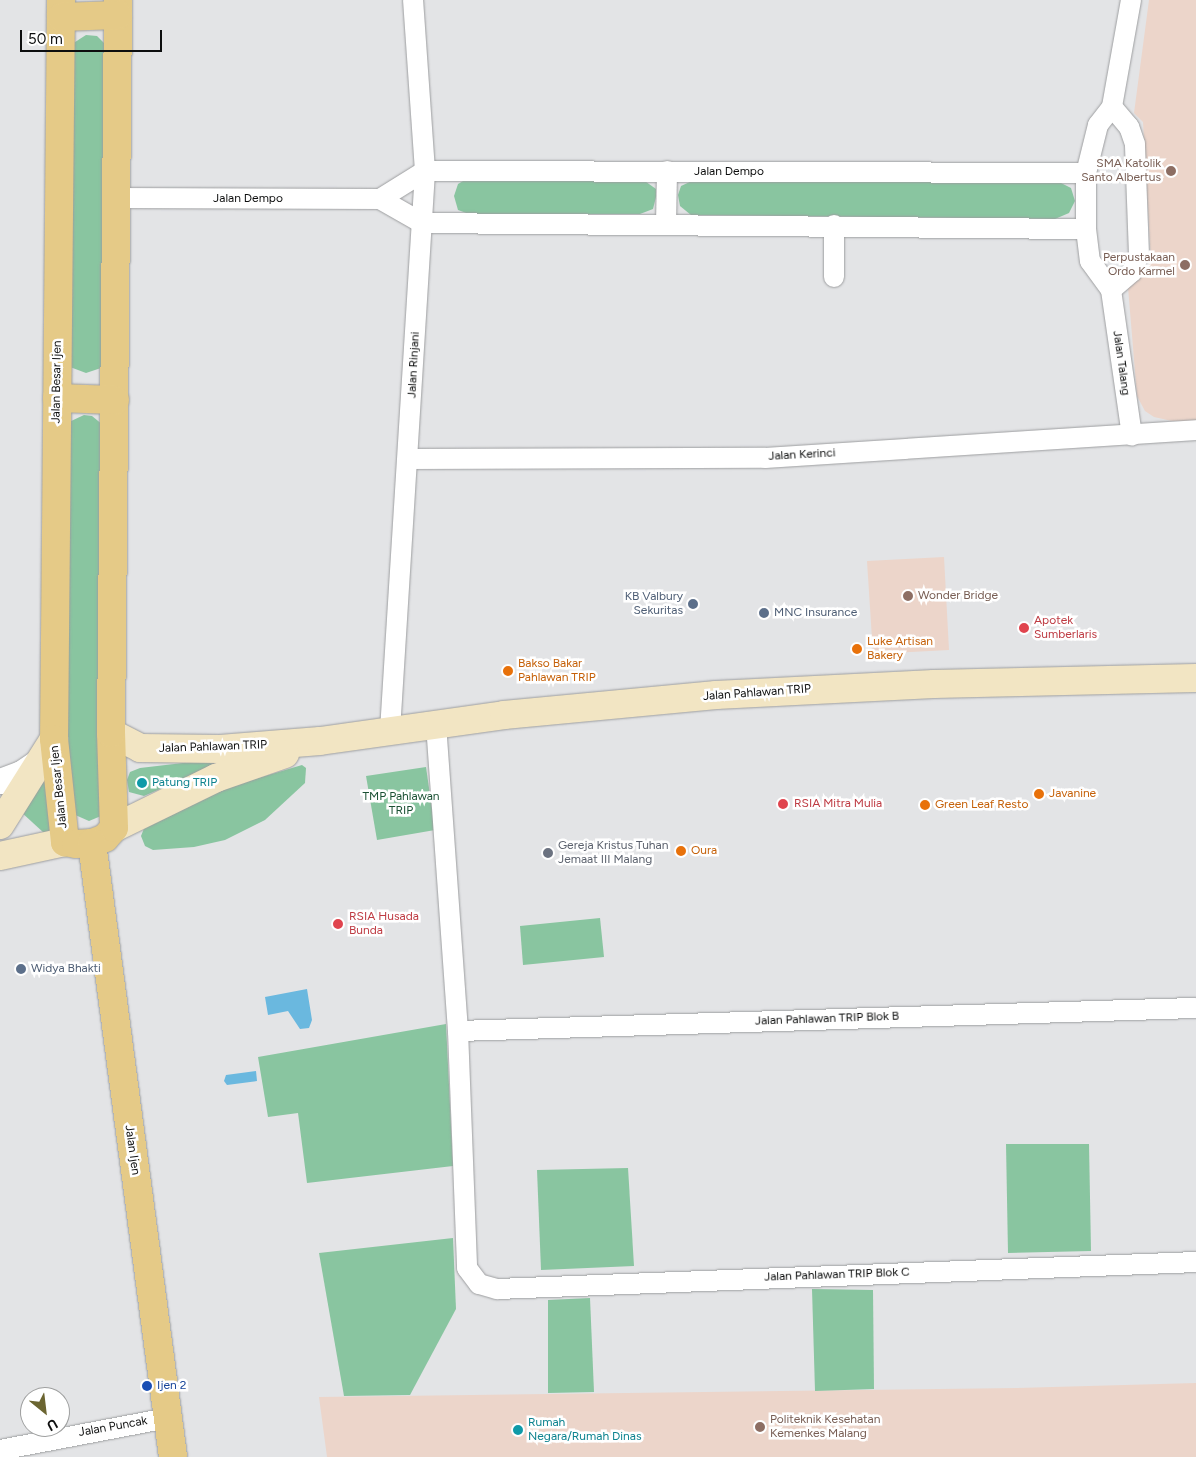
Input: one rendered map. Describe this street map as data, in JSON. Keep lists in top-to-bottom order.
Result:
{
  "streets": {
    "main road": ["Jalan Besar Ijen", "Jalan Pahlawan TRIP", "Jalan Ijen"],
    "street": [
      "Jalan Dempo",
      "Jalan Talang",
      "Jalan Rinjani",
      "Jalan Kerinci",
      "Jalan Pahlawan TRIP Blok B",
      "Jalan Pahlawan TRIP Blok C",
      "Jalan Puncak"
    ]
  },
  "crossings": [
    ["Jalan Dempo", "Jalan Talang"],
    ["Jalan Dempo", "Jalan Rinjani"],
    ["Jalan Talang", "Jalan Kerinci"],
    ["Jalan Rinjani", "Jalan Kerinci"],
    ["Jalan Rinjani", "Jalan Pahlawan TRIP"],
    ["Jalan Besar Ijen", "Jalan Ijen"],
    ["Jalan Pahlawan TRIP Blok B", "Jalan Pahlawan TRIP Blok C"],
    ["Jalan Ijen", "Jalan Puncak"]
  ],
  "parks": ["TMP Pahlawan TRIP"],
  "places": [
    "SMA Katolik Santo Albertus",
    "Perpustakaan Ordo Karmel",
    "Wonder Bridge",
    "KB Valbury Sekuritas",
    "MNC Insurance",
    "Apotek Sumberlaris",
    "Luke Artisan Bakery",
    "Bakso Bakar Pahlawan TRIP",
    "Patung TRIP",
    "Javanine",
    "RSIA Mitra Mulia",
    "Green Leaf Resto",
    "Oura",
    "Gereja Kristus Tuhan Jemaat III Malang",
    "RSIA Husada Bunda",
    "Widya Bhakti",
    "Ijen 2",
    "Politeknik Kesehatan Kemenkes Malang",
    "Rumah Negara/Rumah Dinas"
  ],
  "scale_bar": "50 m",
  "north": "bottom right"
}
